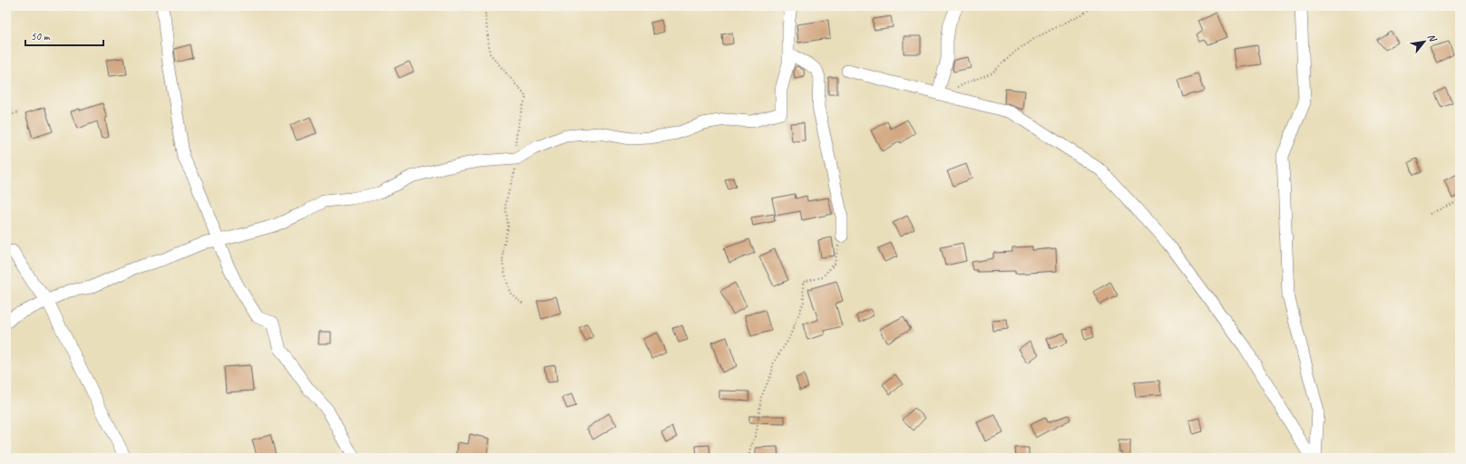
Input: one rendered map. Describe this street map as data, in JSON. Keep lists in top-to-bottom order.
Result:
{
  "scale_bar": "50 m",
  "north": "top right"
}
